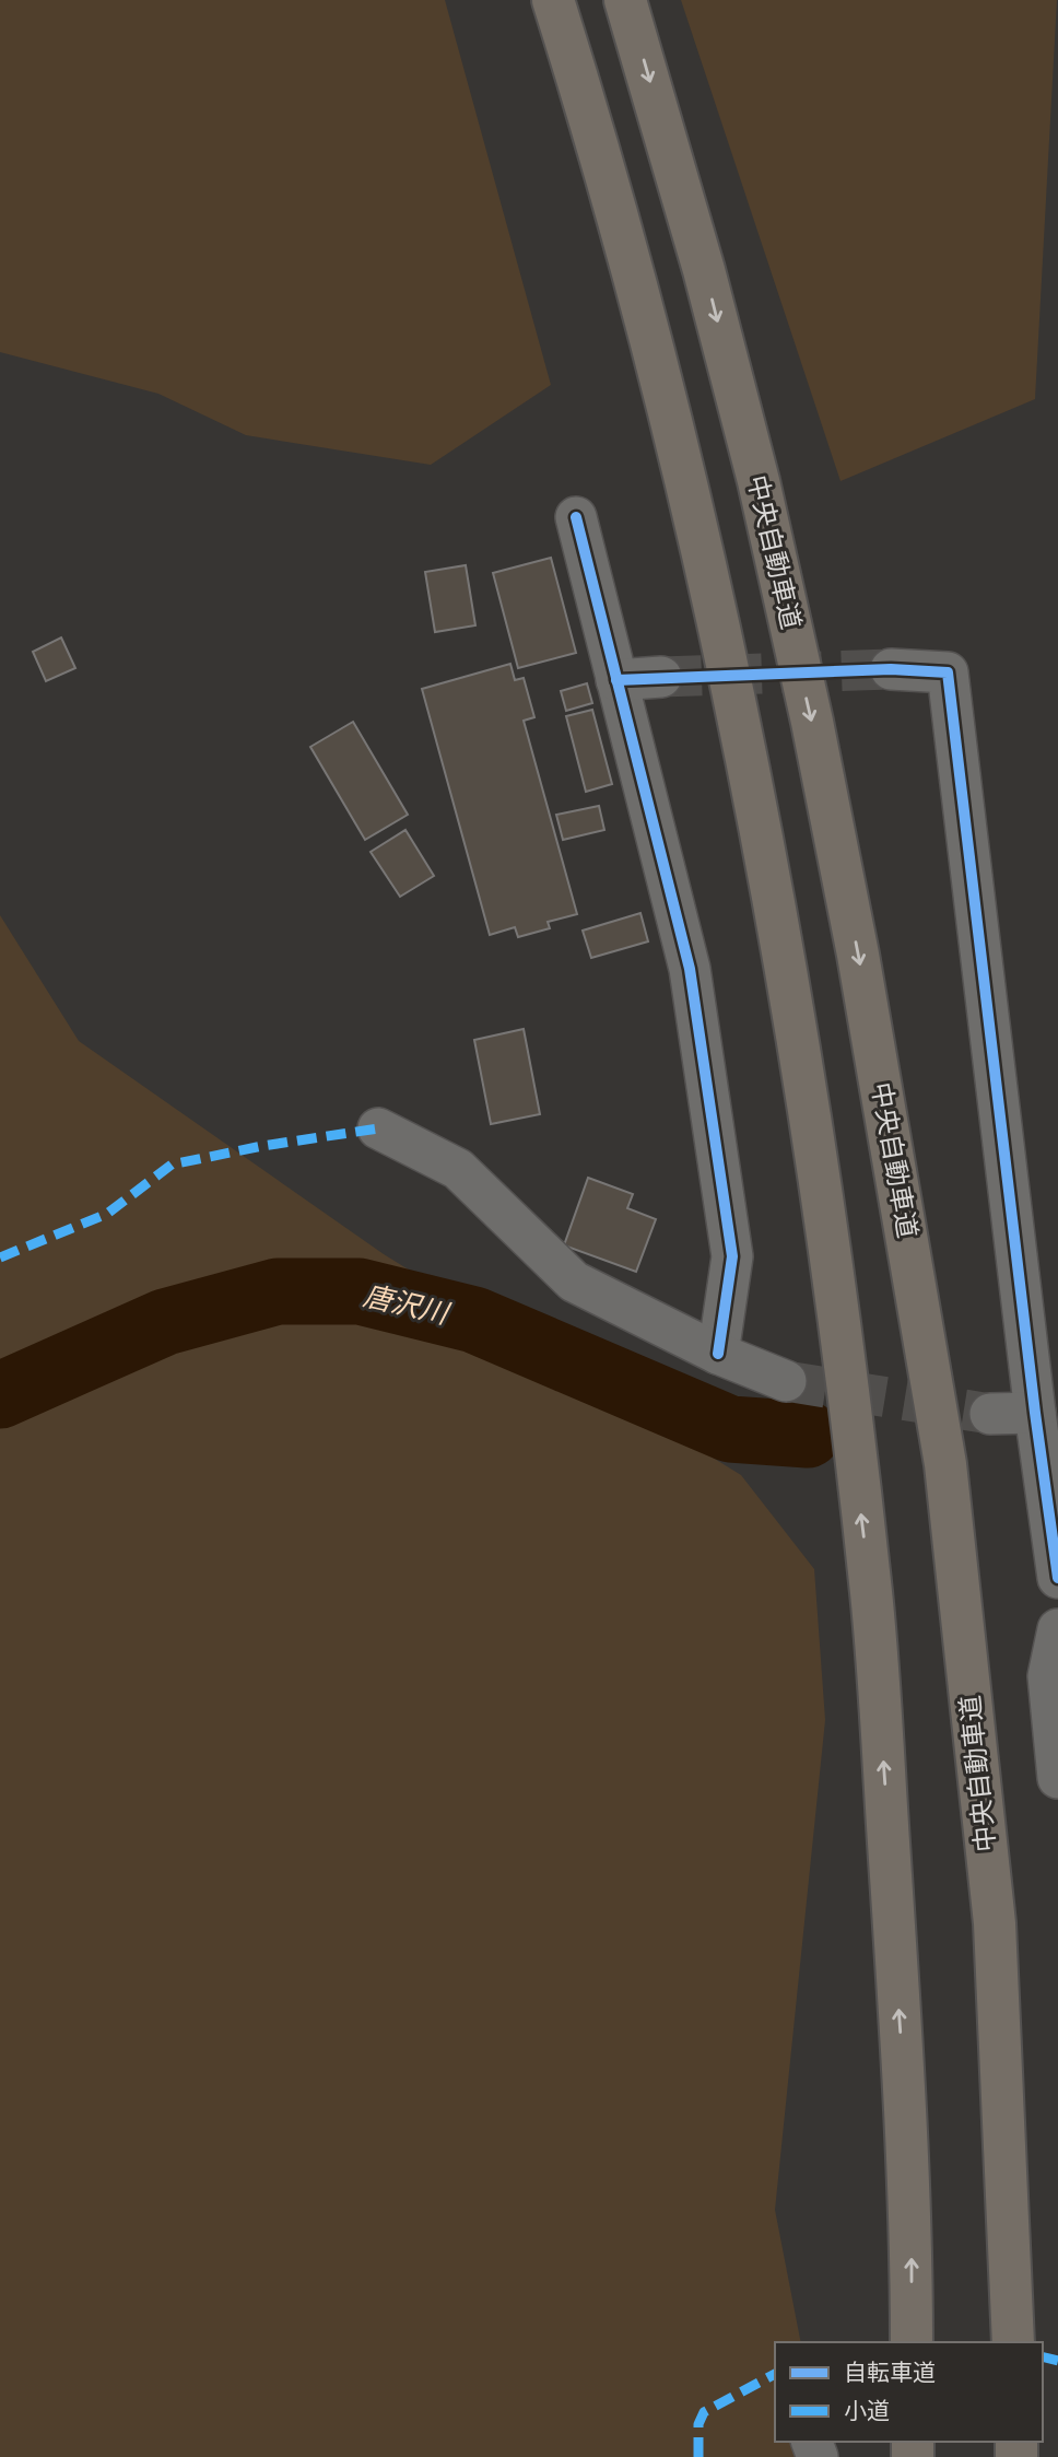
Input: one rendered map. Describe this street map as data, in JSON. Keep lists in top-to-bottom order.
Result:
{
  "streets": {
    "highway": ["中央自動車道"]
  },
  "water": ["唐沢川"],
  "legend": ["自転車道", "小道"]
}
